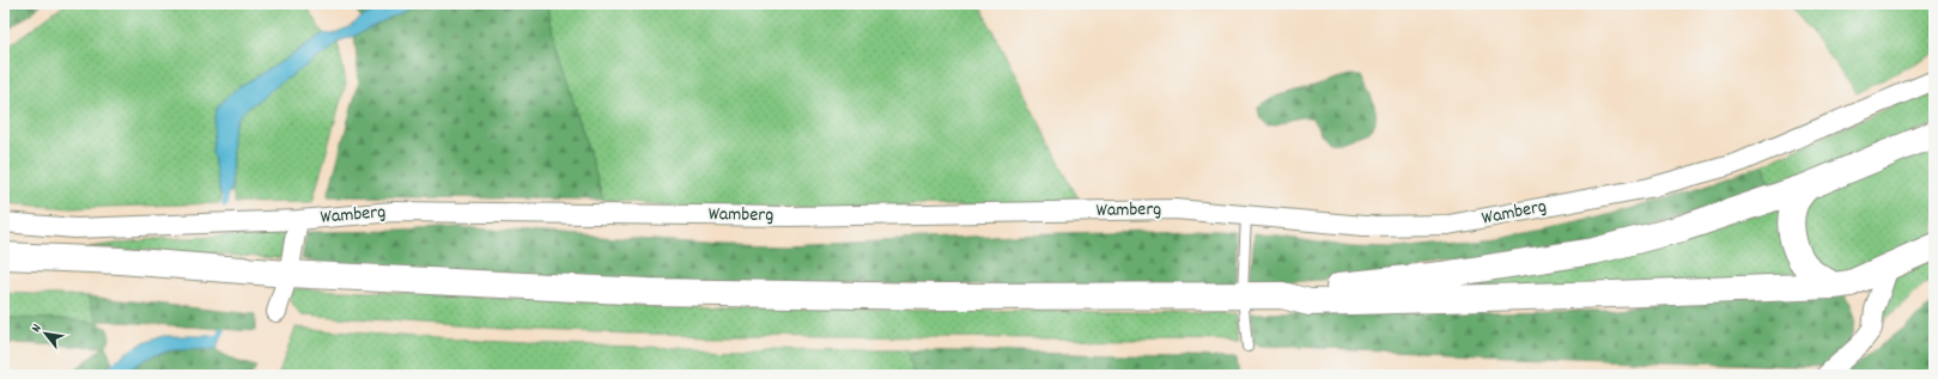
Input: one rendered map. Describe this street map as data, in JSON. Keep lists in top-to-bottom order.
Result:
{
  "streets": {
    "street": ["Wamberg"]
  },
  "north": "top left"
}
